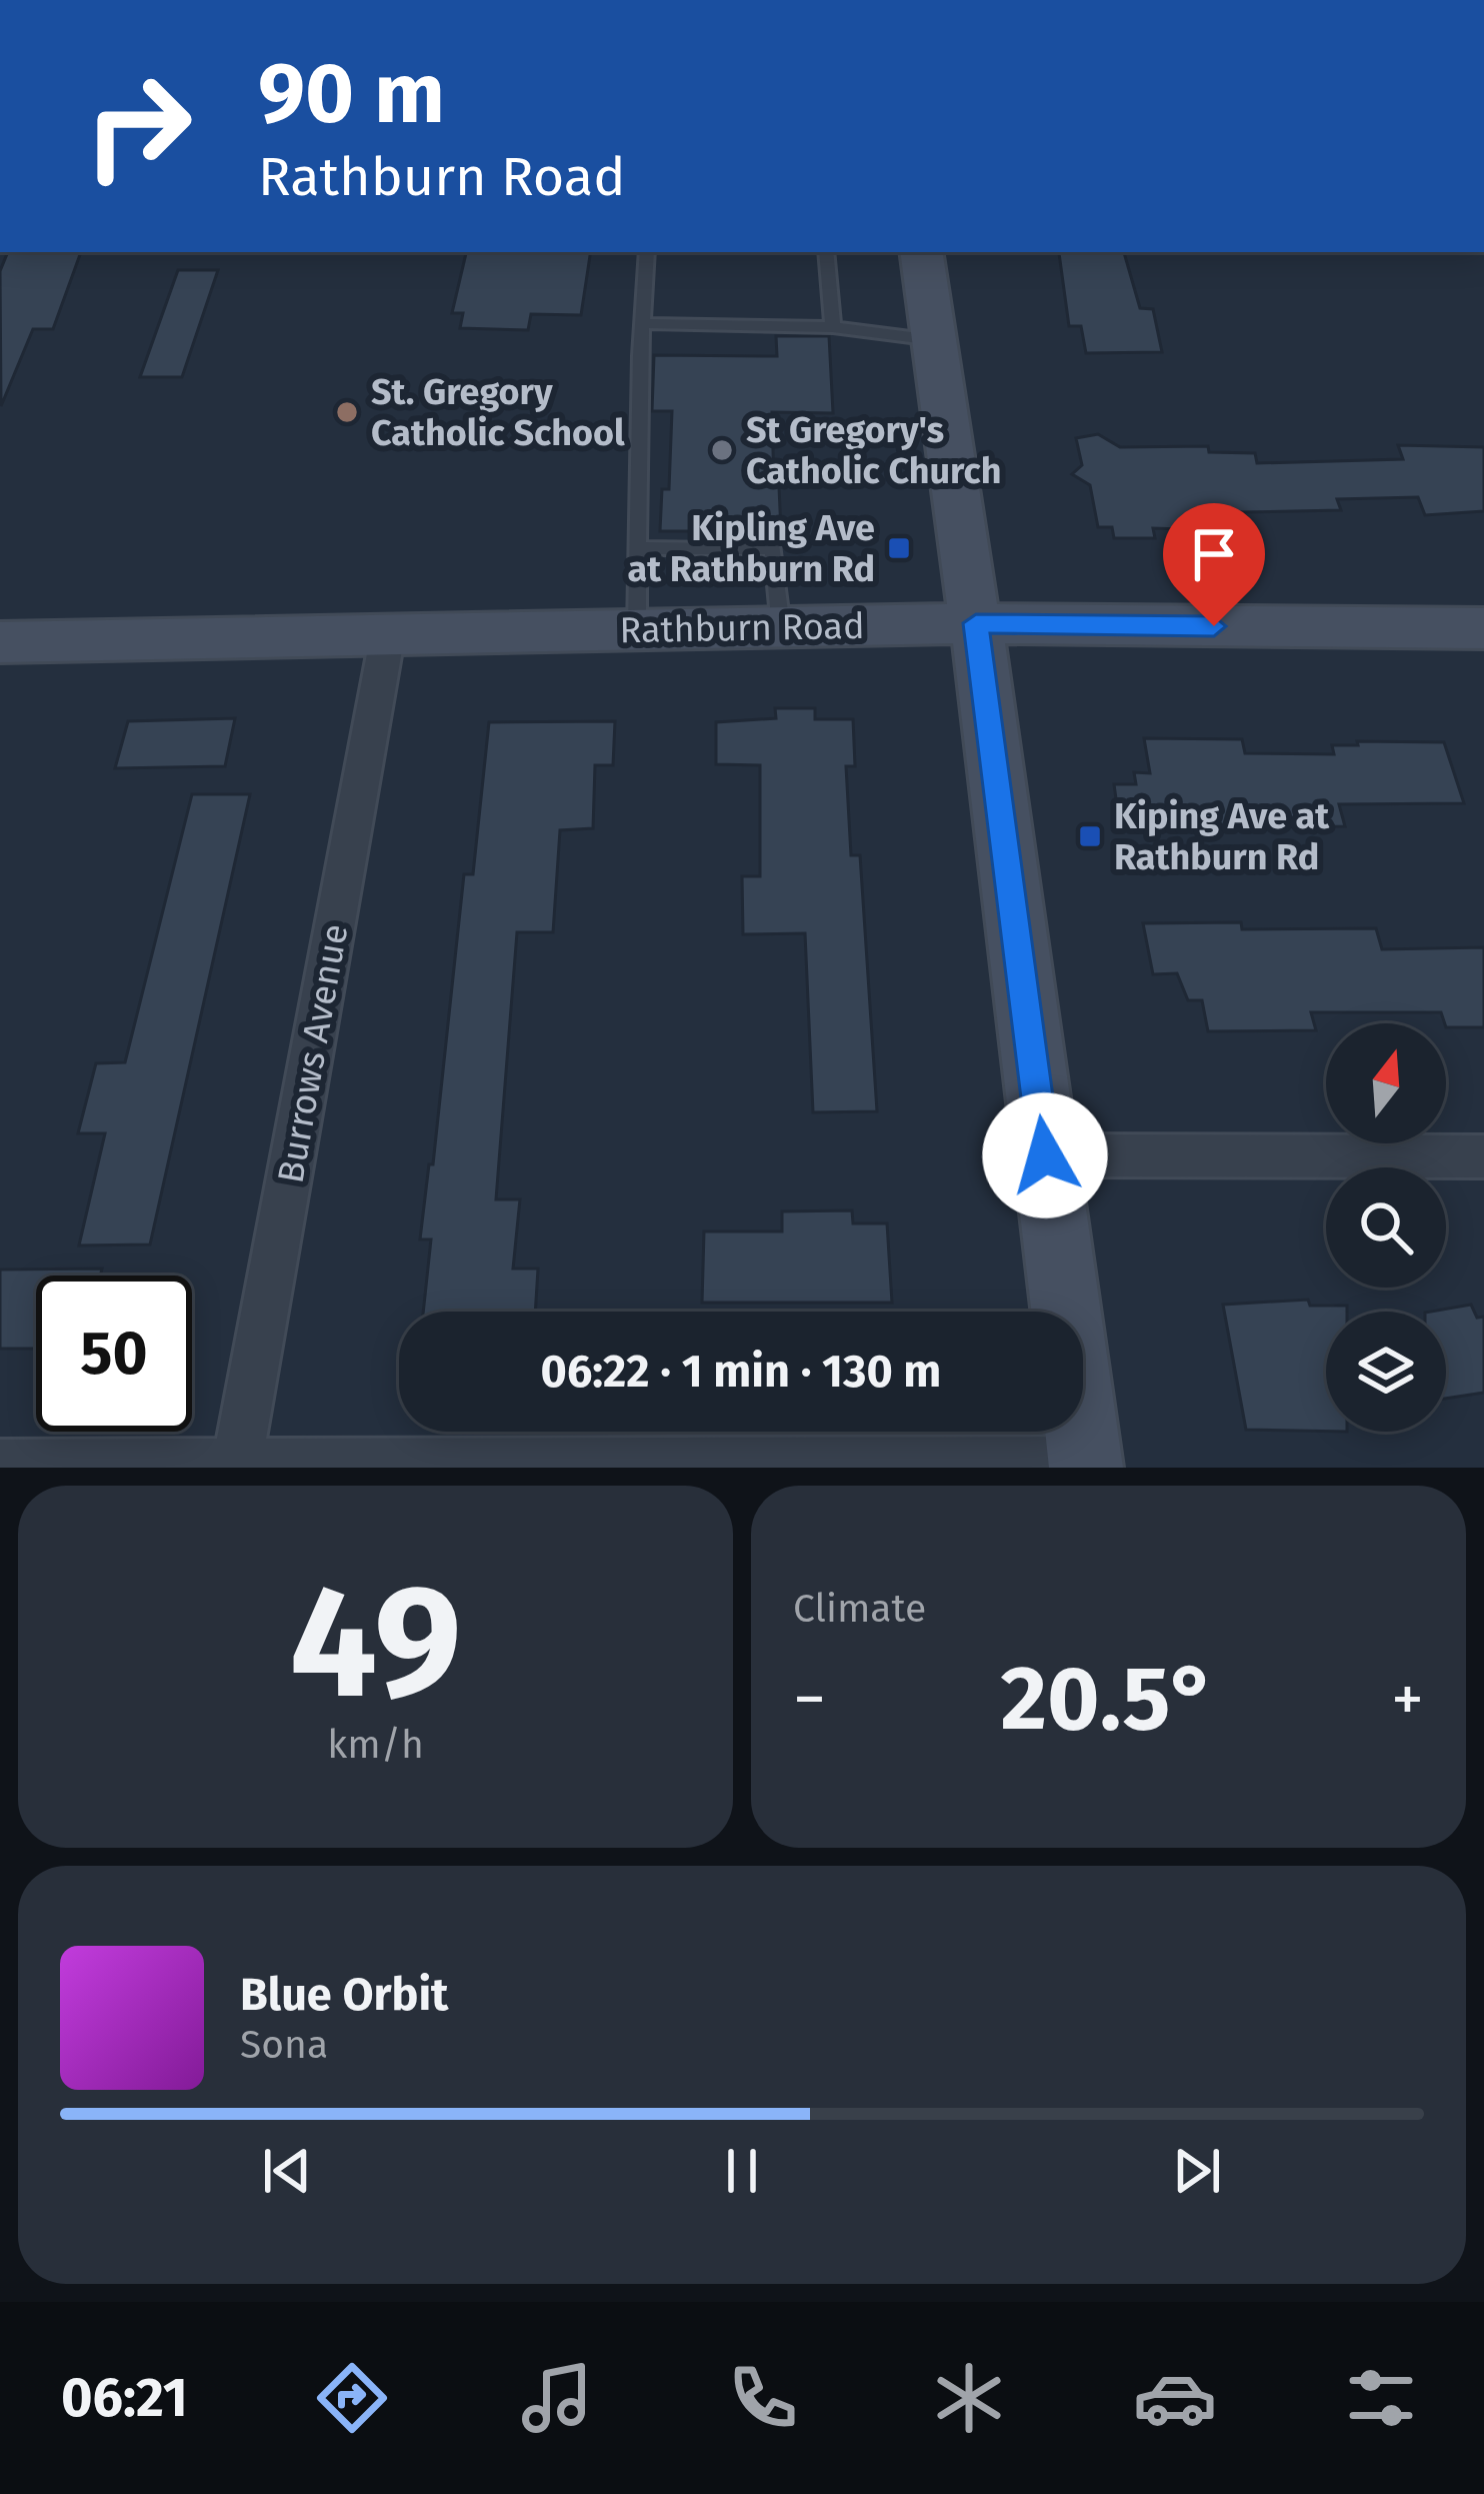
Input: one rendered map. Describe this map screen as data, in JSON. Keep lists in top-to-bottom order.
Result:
{
  "streets": {
    "street": ["Rathburn Road", "Burrows Avenue"]
  },
  "crossings": [
    ["Rathburn Road", "Burrows Avenue"]
  ],
  "places": {
    "other": ["St. Gregory Catholic School", "St Gregory's Catholic Church"],
    "transit": ["Kipling Ave at Rathburn Rd", "Kiping Ave at Rathburn Rd"]
  },
  "north": "top",
  "page": {
    "turn": ["90 m", "Rathburn Road"],
    "limit": "50",
    "trip": "06:22 · 1 min · 130 m",
    "tile": [
      ["49", "km/h"],
      "Climate"
    ],
    "heat": ["−", "20.5°", "+"],
    "song": ["Blue Orbit", "Sona"],
    "tabs": "06:21"
  }
}
